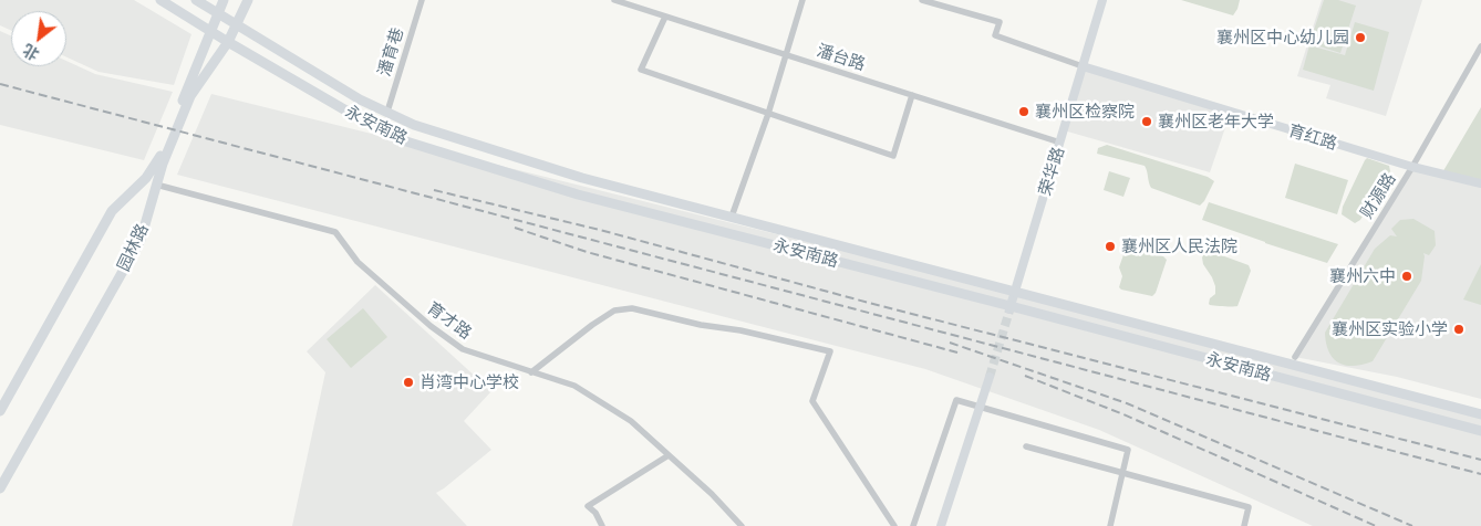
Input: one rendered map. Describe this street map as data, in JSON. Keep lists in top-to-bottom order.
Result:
{
  "streets": {
    "main road": [
      "永安南路",
      "育红路",
      "荣华路",
      "园林路"
    ],
    "street": [
      "潘育巷",
      "潘台路",
      "财源路",
      "育才路"
    ]
  },
  "crossings": [
    ["潘育巷", "永安南路"],
    ["潘台路", "荣华路"],
    ["永安南路", "荣华路"],
    ["永安南路", "园林路"],
    ["育红路", "荣华路"],
    ["育红路", "财源路"],
    ["园林路", "育才路"]
  ],
  "places": [
    "襄州区中心幼儿园",
    "襄州区检察院",
    "襄州区老年大学",
    "襄州区人民法院",
    "襄州六中",
    "襄州区实验小学",
    "肖湾中心学校"
  ],
  "north": "bottom left"
}
